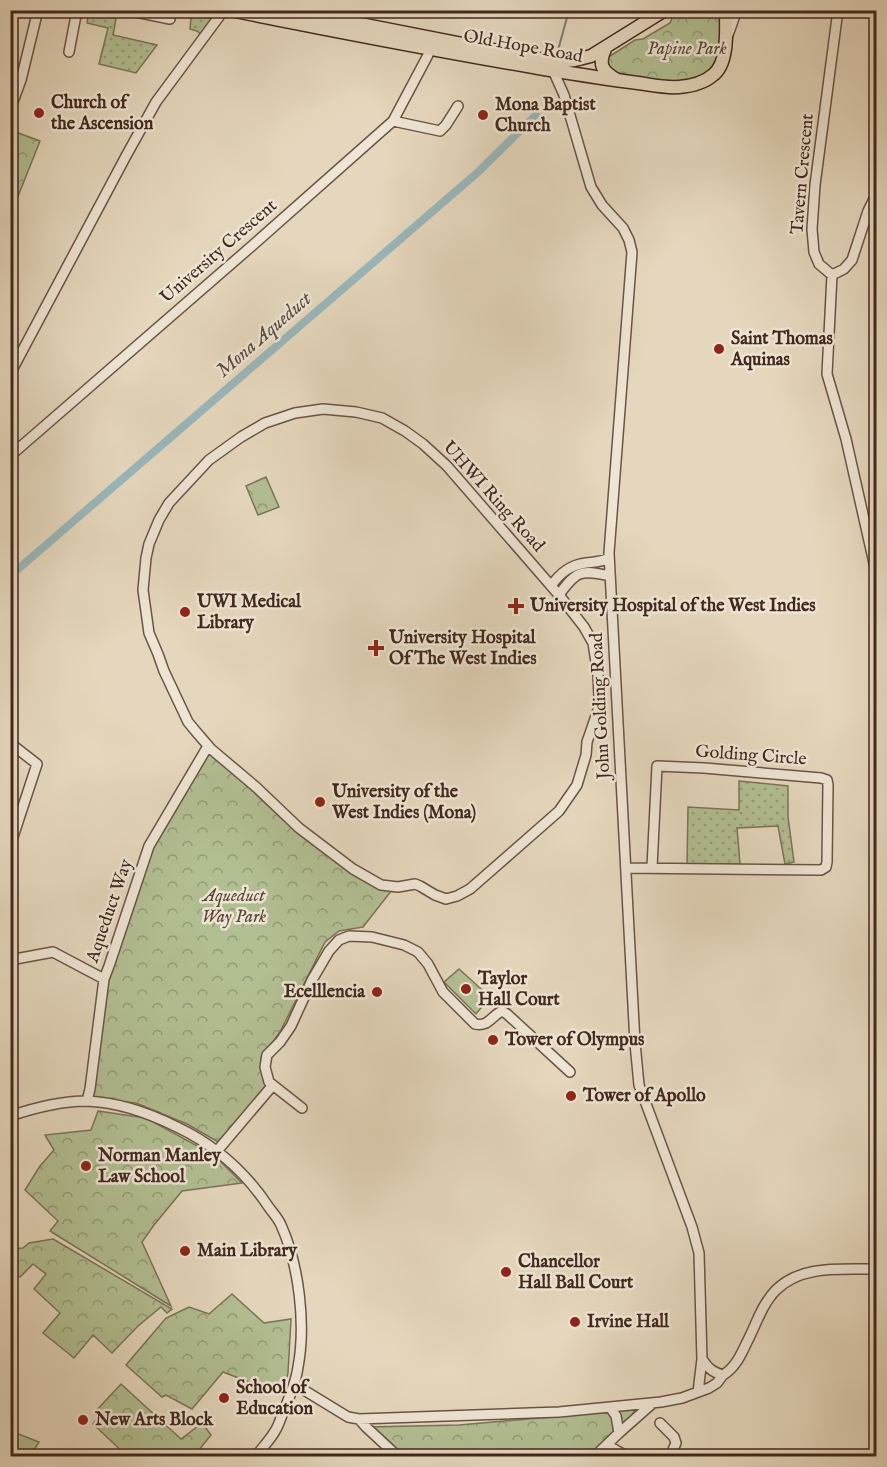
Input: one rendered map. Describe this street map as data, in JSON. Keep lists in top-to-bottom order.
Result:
{
  "streets": {
    "main road": ["Old Hope Road"],
    "street": [
      "Tavern Crescent",
      "University Crescent",
      "UHWI Ring Road",
      "John Golding Road",
      "Golding Circle",
      "Aqueduct Way"
    ]
  },
  "crossings": [
    ["Old Hope Road", "John Golding Road"],
    ["UHWI Ring Road", "Aqueduct Way"],
    ["John Golding Road", "Golding Circle"]
  ],
  "water": ["Mona Aqueduct"],
  "parks": ["Papine Park", "Aqueduct Way Park"],
  "places": {
    "other": [
      "Church of the Ascension",
      "Mona Baptist Church",
      "Saint Thomas Aquinas",
      "UWI Medical Library",
      "University of the West Indies (Mona)",
      "Taylor Hall Court",
      "Ecelllencia",
      "Tower of Olympus",
      "Tower of Apollo",
      "Norman Manley Law School",
      "Main Library",
      "Chancellor Hall Ball Court",
      "Irvine Hall",
      "School of Education",
      "New Arts Block"
    ],
    "health": ["University Hospital of the West Indies", "University Hospital Of The West Indies"]
  }
}
